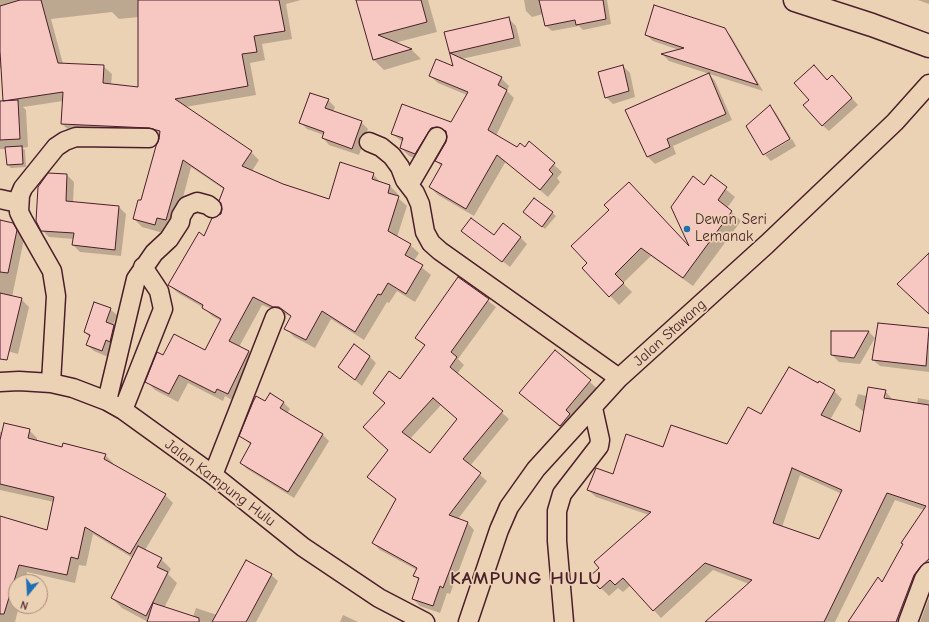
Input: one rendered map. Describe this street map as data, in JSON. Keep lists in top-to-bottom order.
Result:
{
  "streets": {
    "street": ["Jalan Stawang", "Jalan Kampung Hulu"]
  },
  "districts": ["KAMPUNG HULU"],
  "places": ["Dewan Seri Lemanak"],
  "north": "bottom"
}
